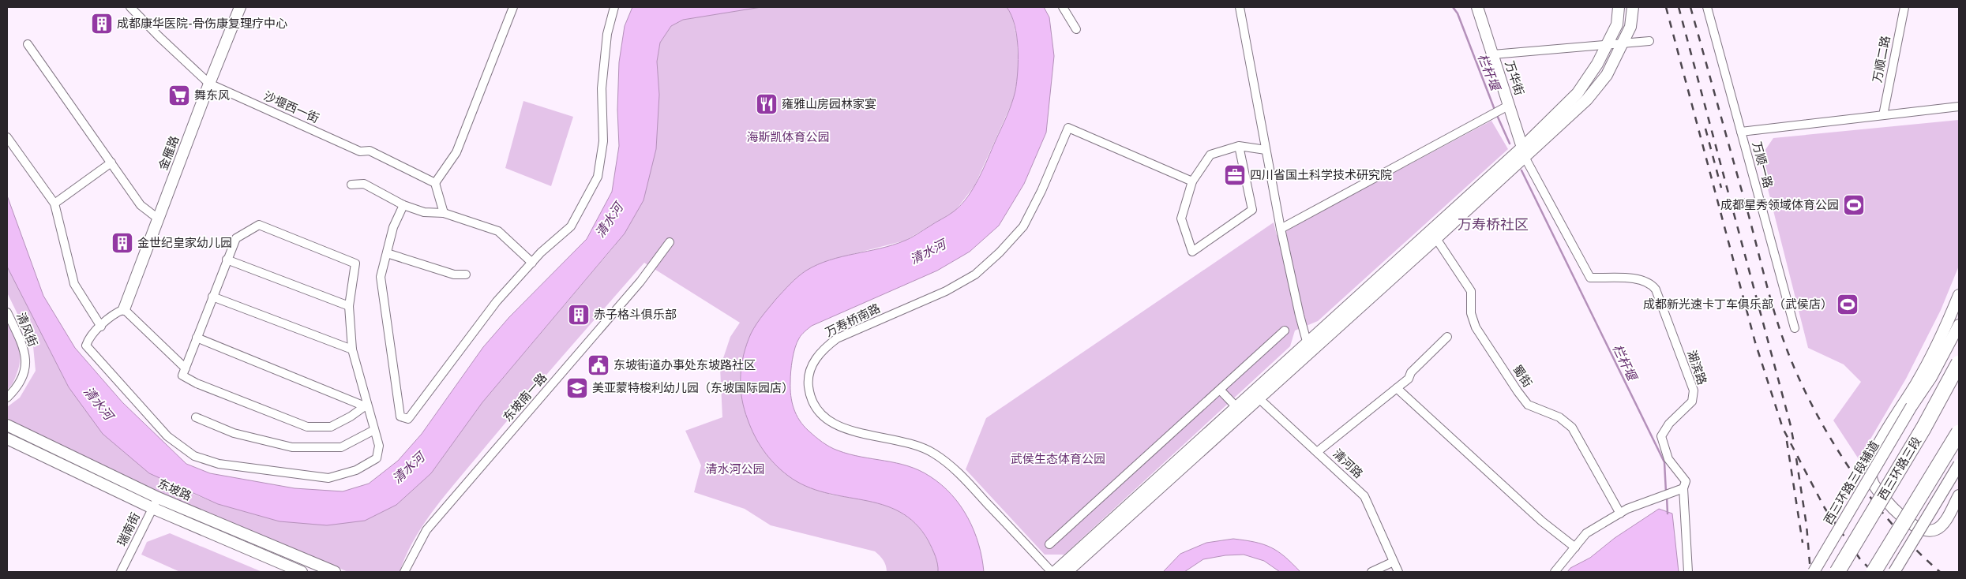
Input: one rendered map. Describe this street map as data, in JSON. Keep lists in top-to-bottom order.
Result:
{
  "streets": {
    "highway": ["西三环路三段"],
    "street": [
      "万顺二路",
      "万华街",
      "沙堰西一街",
      "金雁路",
      "万顺一路",
      "万寿桥南路",
      "清风街",
      "湖滨路",
      "蜀街",
      "东坡南一路",
      "清河路",
      "西三环路三段辅道",
      "东坡路",
      "瑞南街"
    ]
  },
  "crossings": [
    ["万华街", "湖滨路"],
    ["沙堰西一街", "金雁路"],
    ["东坡路", "瑞南街"]
  ],
  "districts": ["万寿桥社区"],
  "water": ["栏杆堰", "清水河"],
  "parks": ["海斯凯体育公园", "武侯生态体育公园", "清水河公园"],
  "places": {
    "building": ["成都康华医院-骨伤康复理疗中心", "金世纪皇家幼儿园", "赤子格斗俱乐部"],
    "supermarket": ["舞东风"],
    "restaurant": ["雍雅山房·园林家宴"],
    "office": ["四川省国土科学技术研究院"],
    "sports": ["成都星秀领域体育公园", "成都新光速卡丁车俱乐部（武侯店）"],
    "public building": ["东坡街道办事处东坡路社区"],
    "school or university": ["美亚蒙特梭利幼儿园（东坡国际园店）"]
  }
}
